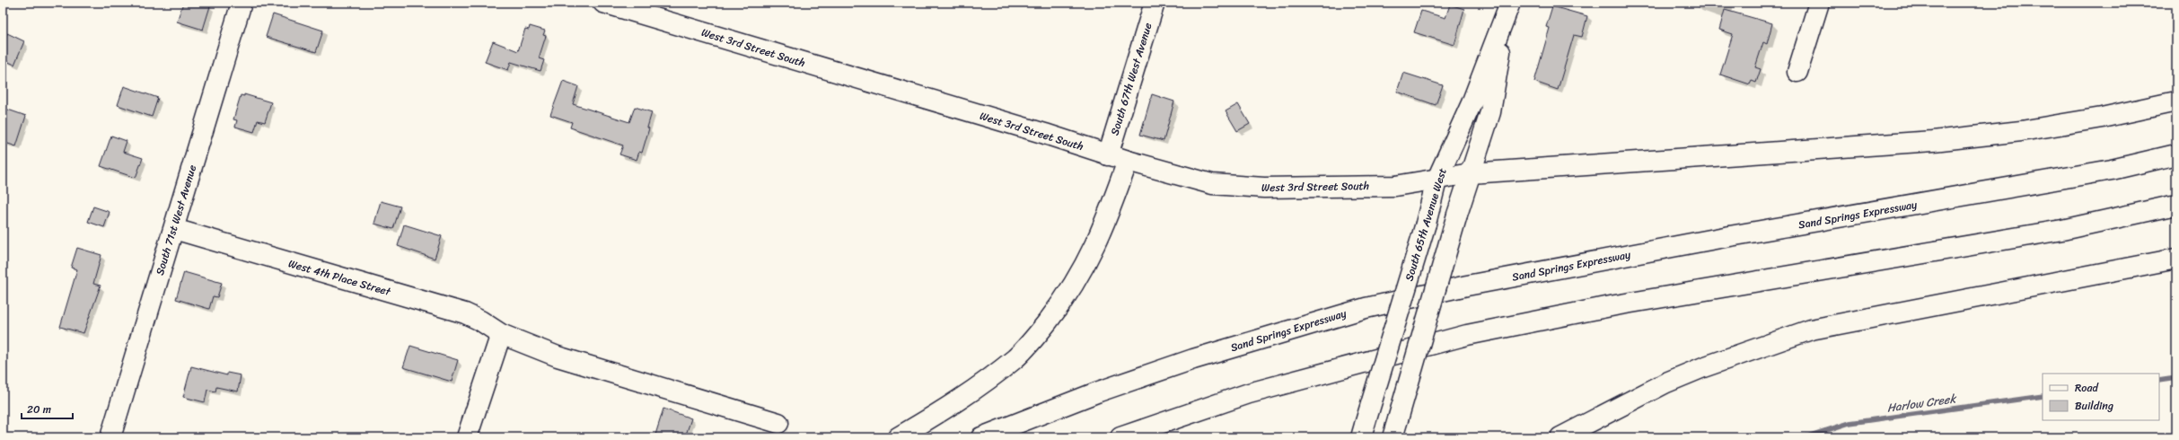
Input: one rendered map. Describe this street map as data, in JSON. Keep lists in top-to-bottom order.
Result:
{
  "streets": {
    "main road": [
      "West 3rd Street South",
      "South 67th West Avenue",
      "Sand Springs Expressway",
      "South 71st West Avenue",
      "South 65th Avenue West",
      "West 4th Place Street"
    ]
  },
  "crossings": [
    ["West 3rd Street South", "South 67th West Avenue"],
    ["West 3rd Street South", "South 65th Avenue West"],
    ["South 71st West Avenue", "West 4th Place Street"]
  ],
  "water": ["Harlow Creek"],
  "legend": ["Road", "Building"],
  "scale_bar": "20 m"
}
